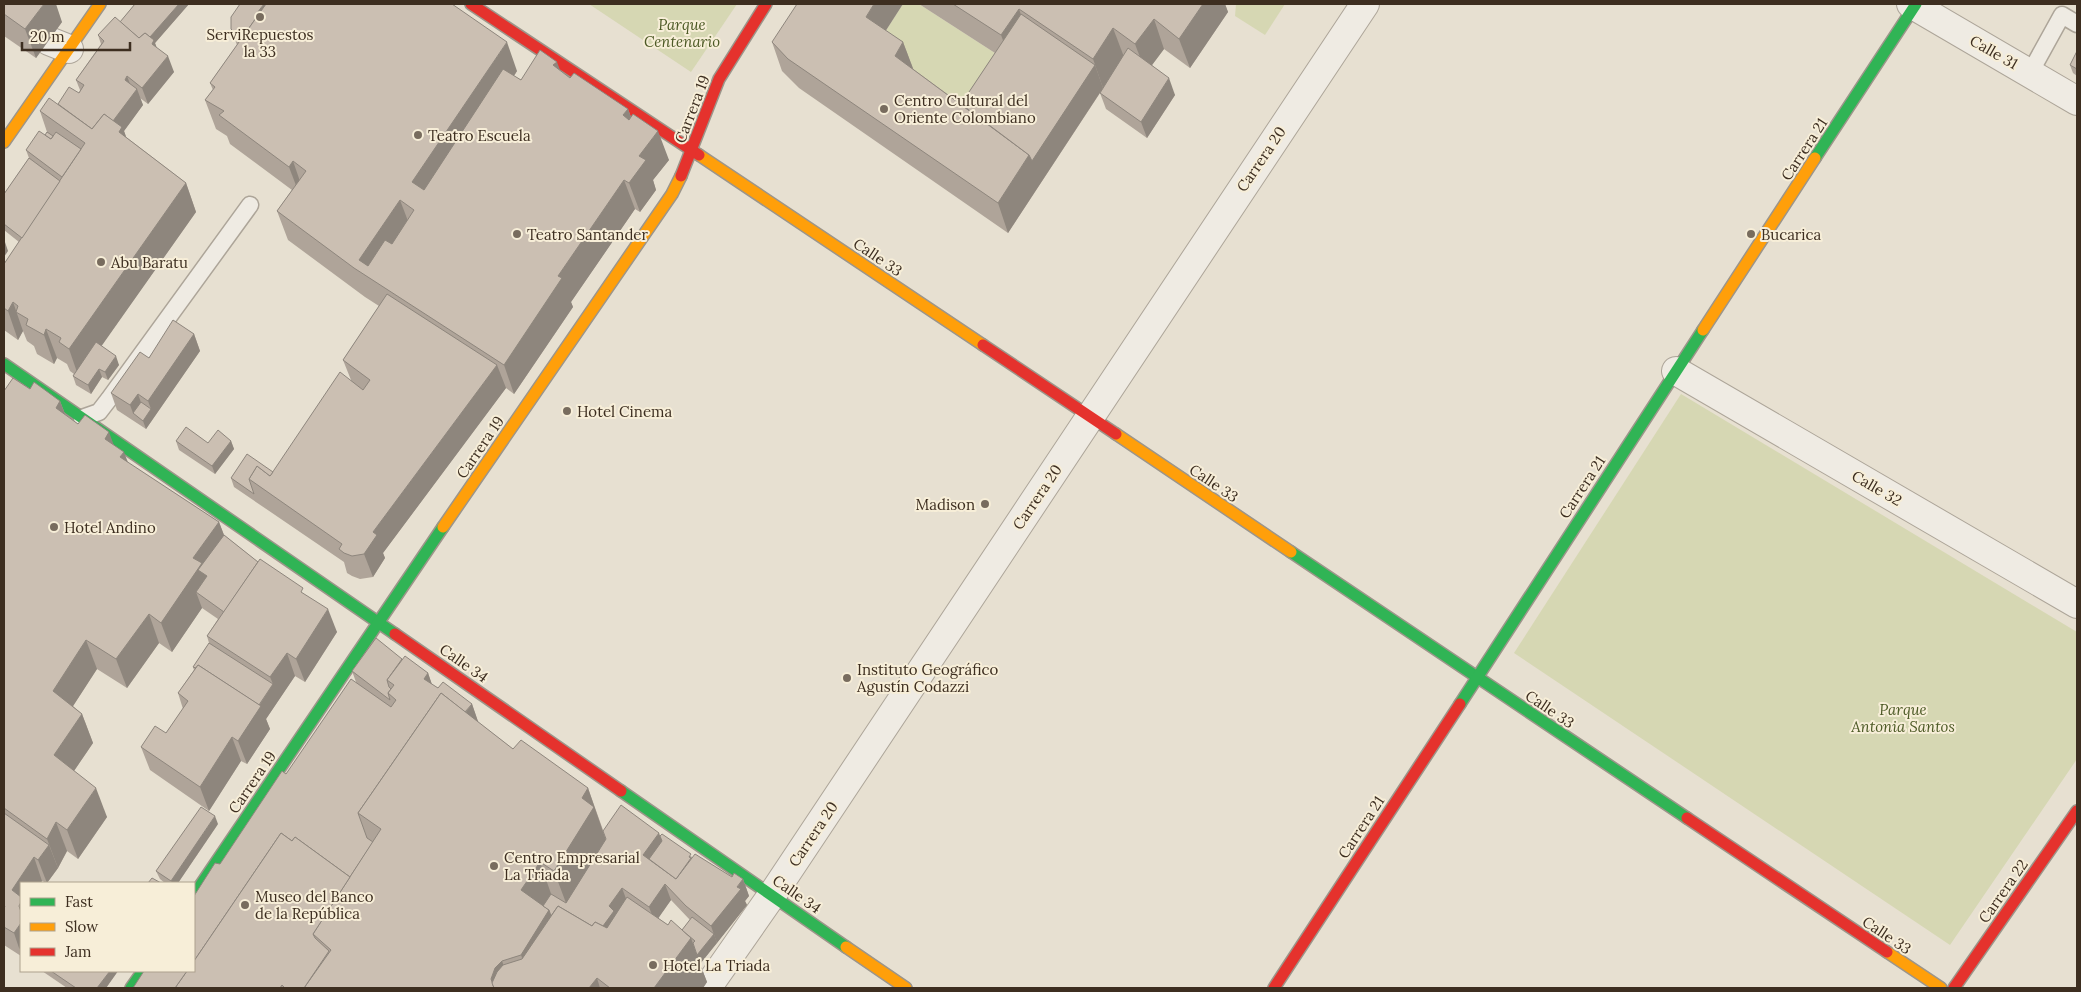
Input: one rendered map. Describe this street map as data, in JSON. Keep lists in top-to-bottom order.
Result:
{
  "streets": {
    "street": [
      "Calle 31",
      "Carrera 19",
      "Carrera 21",
      "Carrera 20",
      "Calle 33",
      "Calle 32",
      "Calle 34",
      "Carrera 22"
    ]
  },
  "crossings": [
    ["Calle 31", "Carrera 21"],
    ["Carrera 19", "Calle 33"],
    ["Carrera 19", "Calle 34"],
    ["Carrera 21", "Calle 33"],
    ["Carrera 21", "Calle 32"],
    ["Carrera 20", "Calle 33"],
    ["Carrera 20", "Calle 34"]
  ],
  "parks": ["Parque Centenario", "Parque Antonia Santos"],
  "places": [
    "ServiRepuestos la 33",
    "Centro Cultural del Oriente Colombiano",
    "Teatro Escuela",
    "Teatro Santander",
    "Bucarica",
    "Abu Baratu",
    "Hotel Cinema",
    "Madison",
    "Hotel Andino",
    "Instituto Geográfico Agustín Codazzi",
    "Centro Empresarial La Triada",
    "Museo del Banco de la República",
    "Hotel La Triada"
  ],
  "legend": ["Fast", "Slow", "Jam"],
  "scale_bar": "20 m"
}
